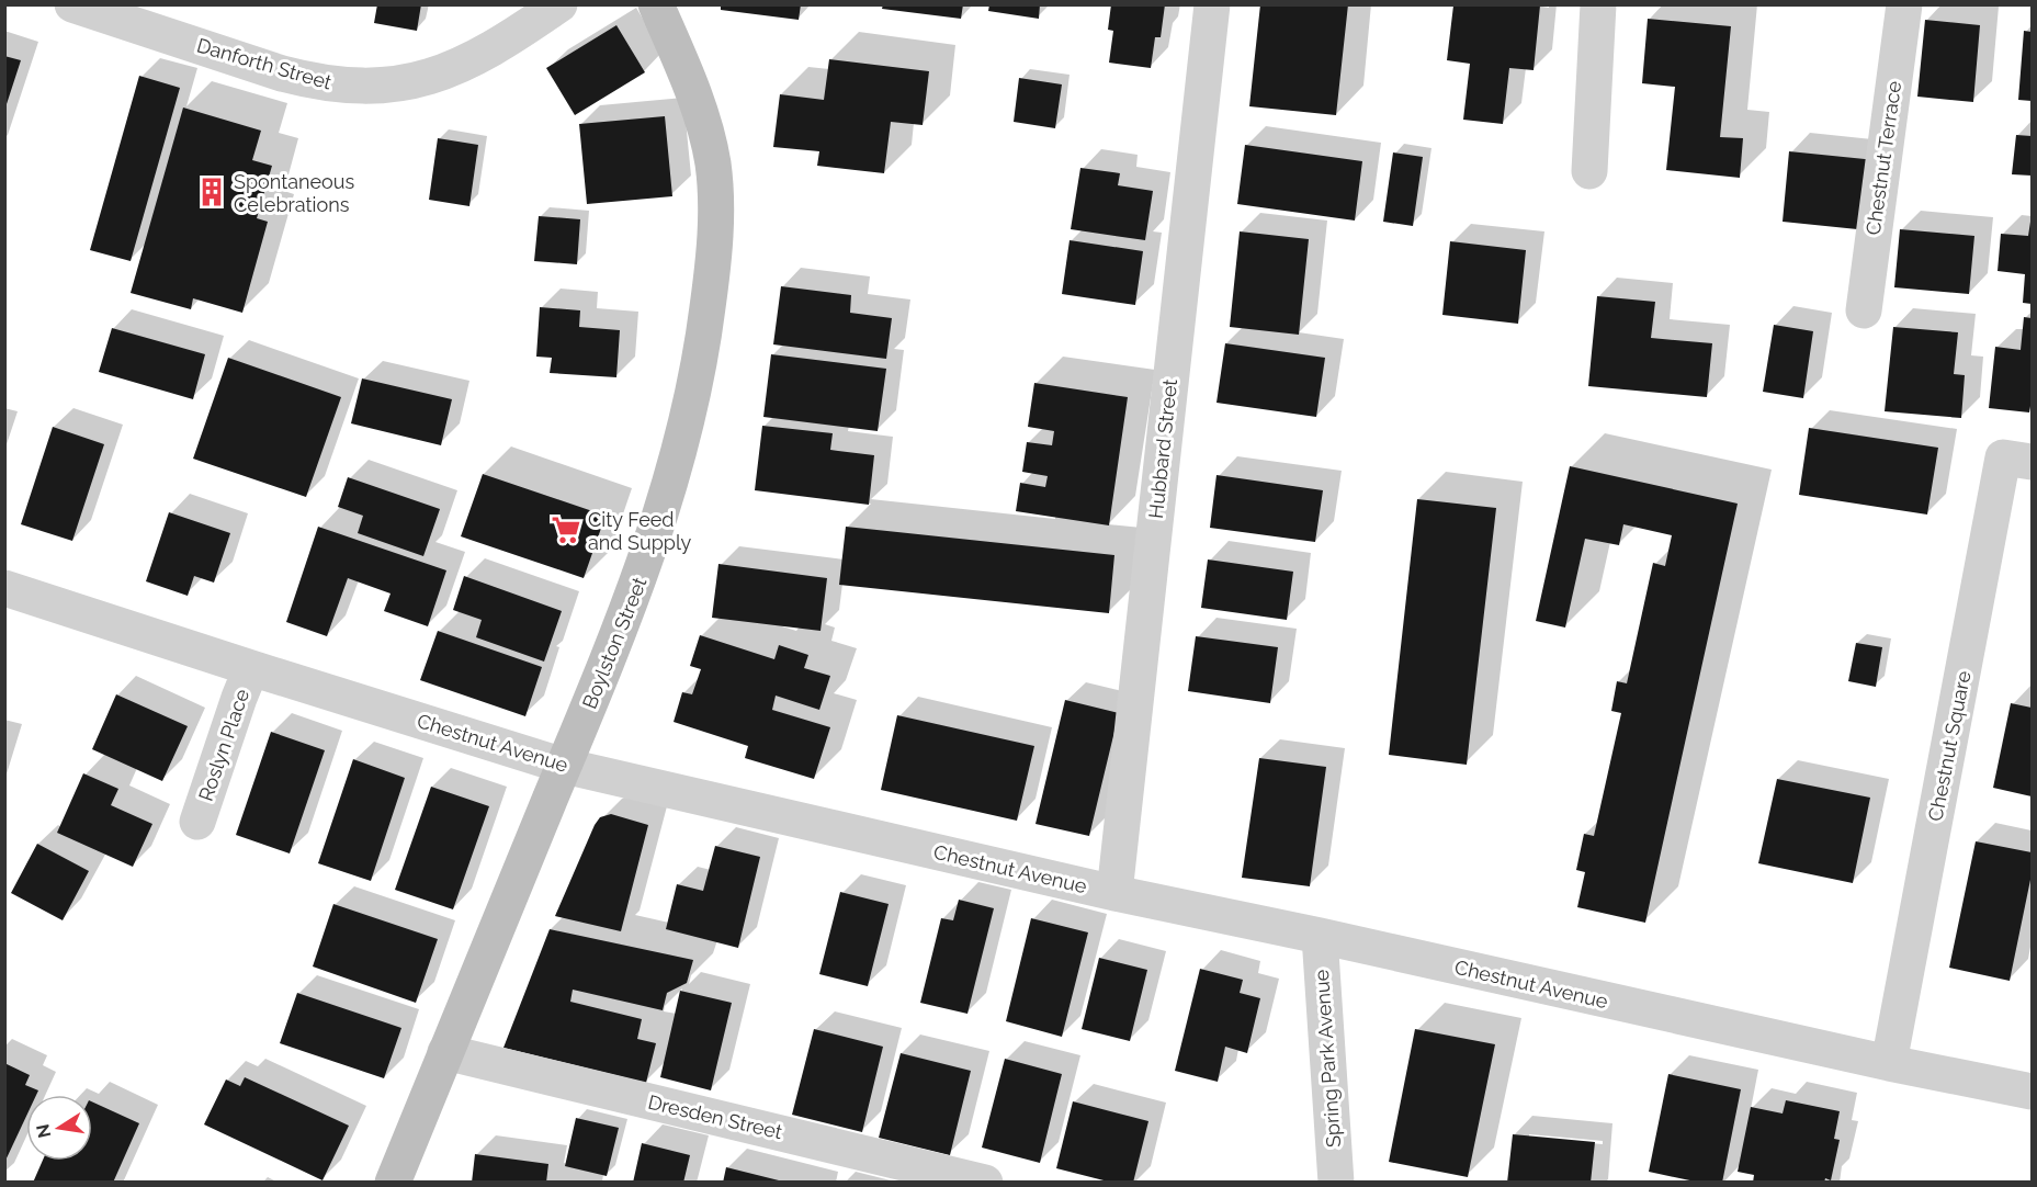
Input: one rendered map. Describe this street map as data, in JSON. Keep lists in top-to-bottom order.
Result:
{
  "streets": {
    "street": [
      "Danforth Street",
      "Chestnut Terrace",
      "Hubbard Street",
      "Boylston Street",
      "Chestnut Avenue",
      "Roslyn Place",
      "Chestnut Square",
      "Spring Park Avenue",
      "Dresden Street"
    ]
  },
  "crossings": [
    ["Hubbard Street", "Chestnut Avenue"],
    ["Boylston Street", "Chestnut Avenue"],
    ["Boylston Street", "Dresden Street"],
    ["Chestnut Avenue", "Roslyn Place"],
    ["Chestnut Avenue", "Chestnut Square"],
    ["Chestnut Avenue", "Spring Park Avenue"]
  ],
  "places": {
    "building": ["Spontaneous Celebrations"],
    "supermarket": ["City Feed and Supply"]
  },
  "north": "left"
}
